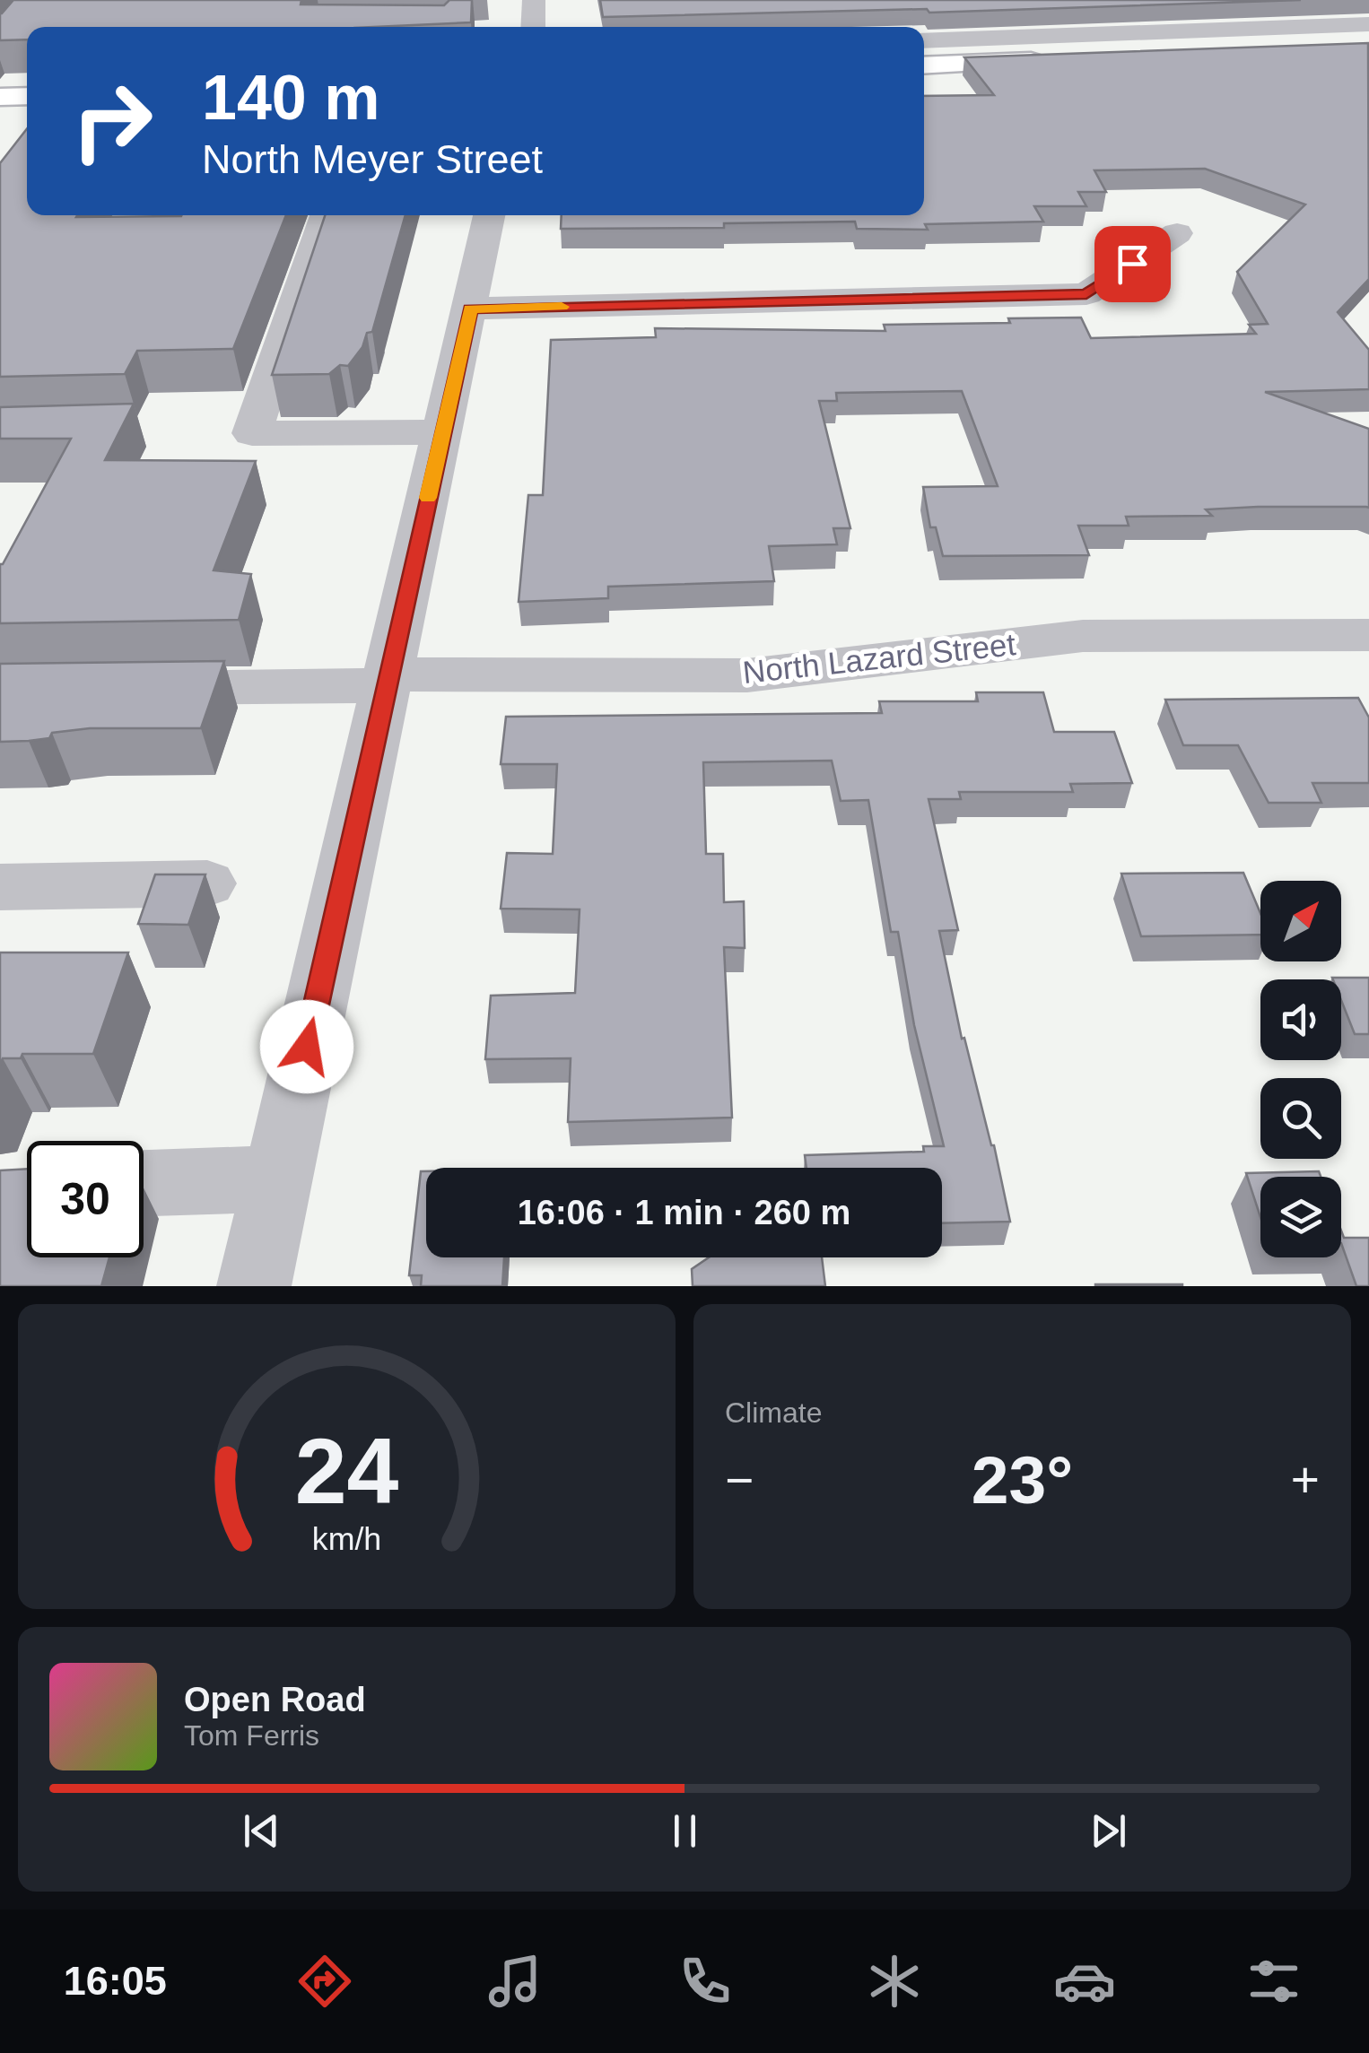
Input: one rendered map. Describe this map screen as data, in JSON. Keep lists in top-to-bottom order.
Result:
{
  "streets": {
    "street": ["North Lazard Street"]
  },
  "north": "top right",
  "page": {
    "turn": ["140 m", "North Meyer Street"],
    "limit": "30",
    "trip": "16:06 · 1 min · 260 m",
    "tile": "Climate",
    "heat": ["−", "23°", "+"],
    "song": ["Open Road", "Tom Ferris"],
    "tabs": "16:05",
    "gauge": ["24", "km/h"]
  }
}
